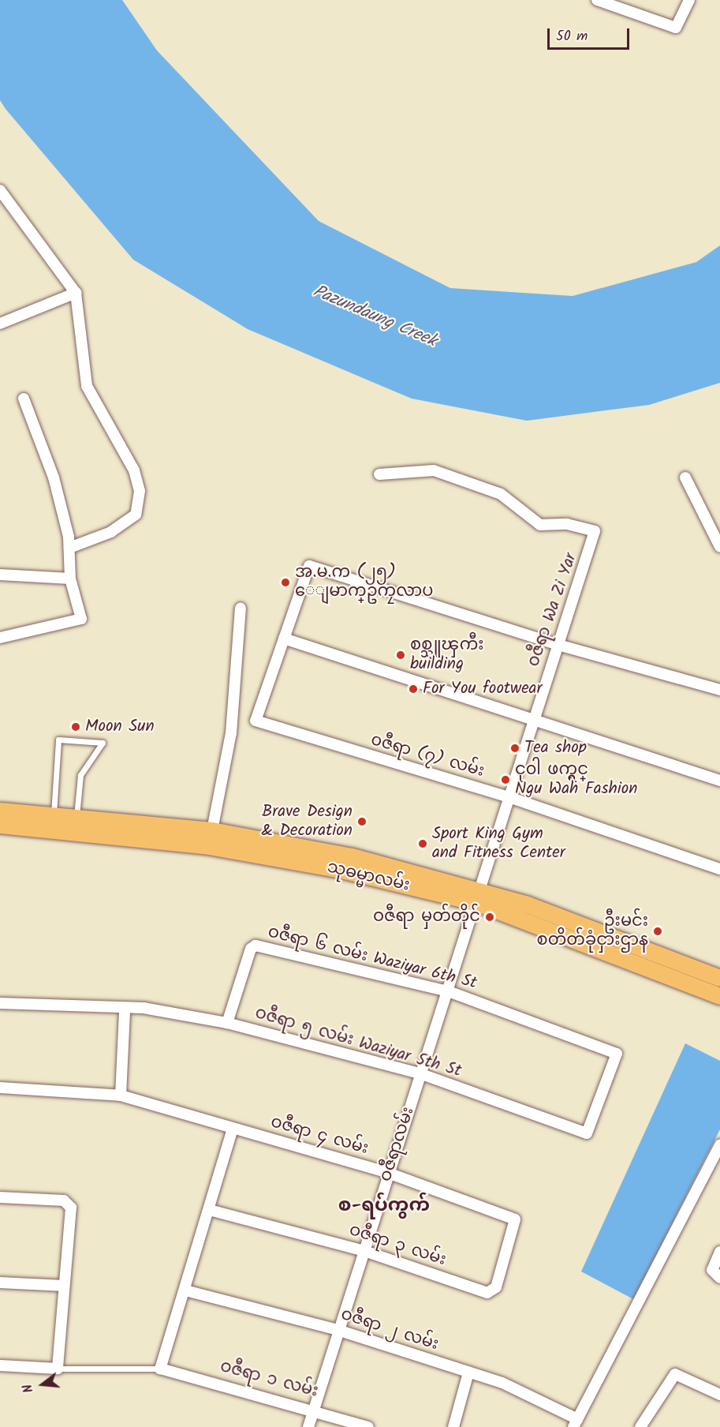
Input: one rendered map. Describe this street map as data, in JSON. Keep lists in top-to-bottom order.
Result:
{
  "streets": {
    "main road": ["သုဓမ္မာလမ်း"],
    "street": [
      "၀ဇီရာ Wa Zi Yar",
      "၀ဇီရာ (၇) လမ်း",
      "ဝဇီရာ ၆ လမ်း Waziyar 6th St",
      "ဝဇီရာ ၅ လမ်း Waziyar 5th St",
      "ဝဇီရာ ၄ လမ်း",
      "ဝဇီရာလမ်း",
      "ဝဇီရာ ၃ လမ်း",
      "ဝဇီရာ ၂ လမ်း",
      "ဝဇီရာ ၁ လမ်း"
    ]
  },
  "crossings": [
    ["၀ဇီရာ Wa Zi Yar", "၀ဇီရာ (၇) လမ်း"],
    ["၀ဇီရာ Wa Zi Yar", "သုဓမ္မာလမ်း"],
    ["၀ဇီရာ Wa Zi Yar", "ဝဇီရာလမ်း"],
    ["သုဓမ္မာလမ်း", "ဝဇီရာလမ်း"],
    ["ဝဇီရာ ၆ လမ်း Waziyar 6th St", "ဝဇီရာ ၅ လမ်း Waziyar 5th St"],
    ["ဝဇီရာ ၆ လမ်း Waziyar 6th St", "ဝဇီရာလမ်း"],
    ["ဝဇီရာ ၅ လမ်း Waziyar 5th St", "ဝဇီရာလမ်း"],
    ["ဝဇီရာ ၄ လမ်း", "ဝဇီရာလမ်း"],
    ["ဝဇီရာ ၄ လမ်း", "ဝဇီရာ ၃ လမ်း"],
    ["ဝဇီရာလမ်း", "ဝဇီရာ ၃ လမ်း"],
    ["ဝဇီရာလမ်း", "ဝဇီရာ ၂ လမ်း"],
    ["ဝဇီရာလမ်း", "ဝဇီရာ ၁ လမ်း"]
  ],
  "districts": ["စ-ရပ်ကွက်"],
  "water": ["Pazundaung Creek"],
  "places": [
    "အ.မ.က (၂၅) ေျမာက္ဥကၠလာပ",
    "စစ္သူၾကီး building",
    "For You footwear",
    "Moon Sun",
    "Tea shop",
    "ငု၀ါ ဖက္ရွင္ Ngu Wah Fashion",
    "Brave Design & Decoration",
    "Sport King Gym and Fitness Center",
    "ဝဇီရာ မှတ်တိုင်",
    "ဦးမင်း စတိတ်ခုံငှားဌာန"
  ],
  "scale_bar": "50 m",
  "north": "left"
}
